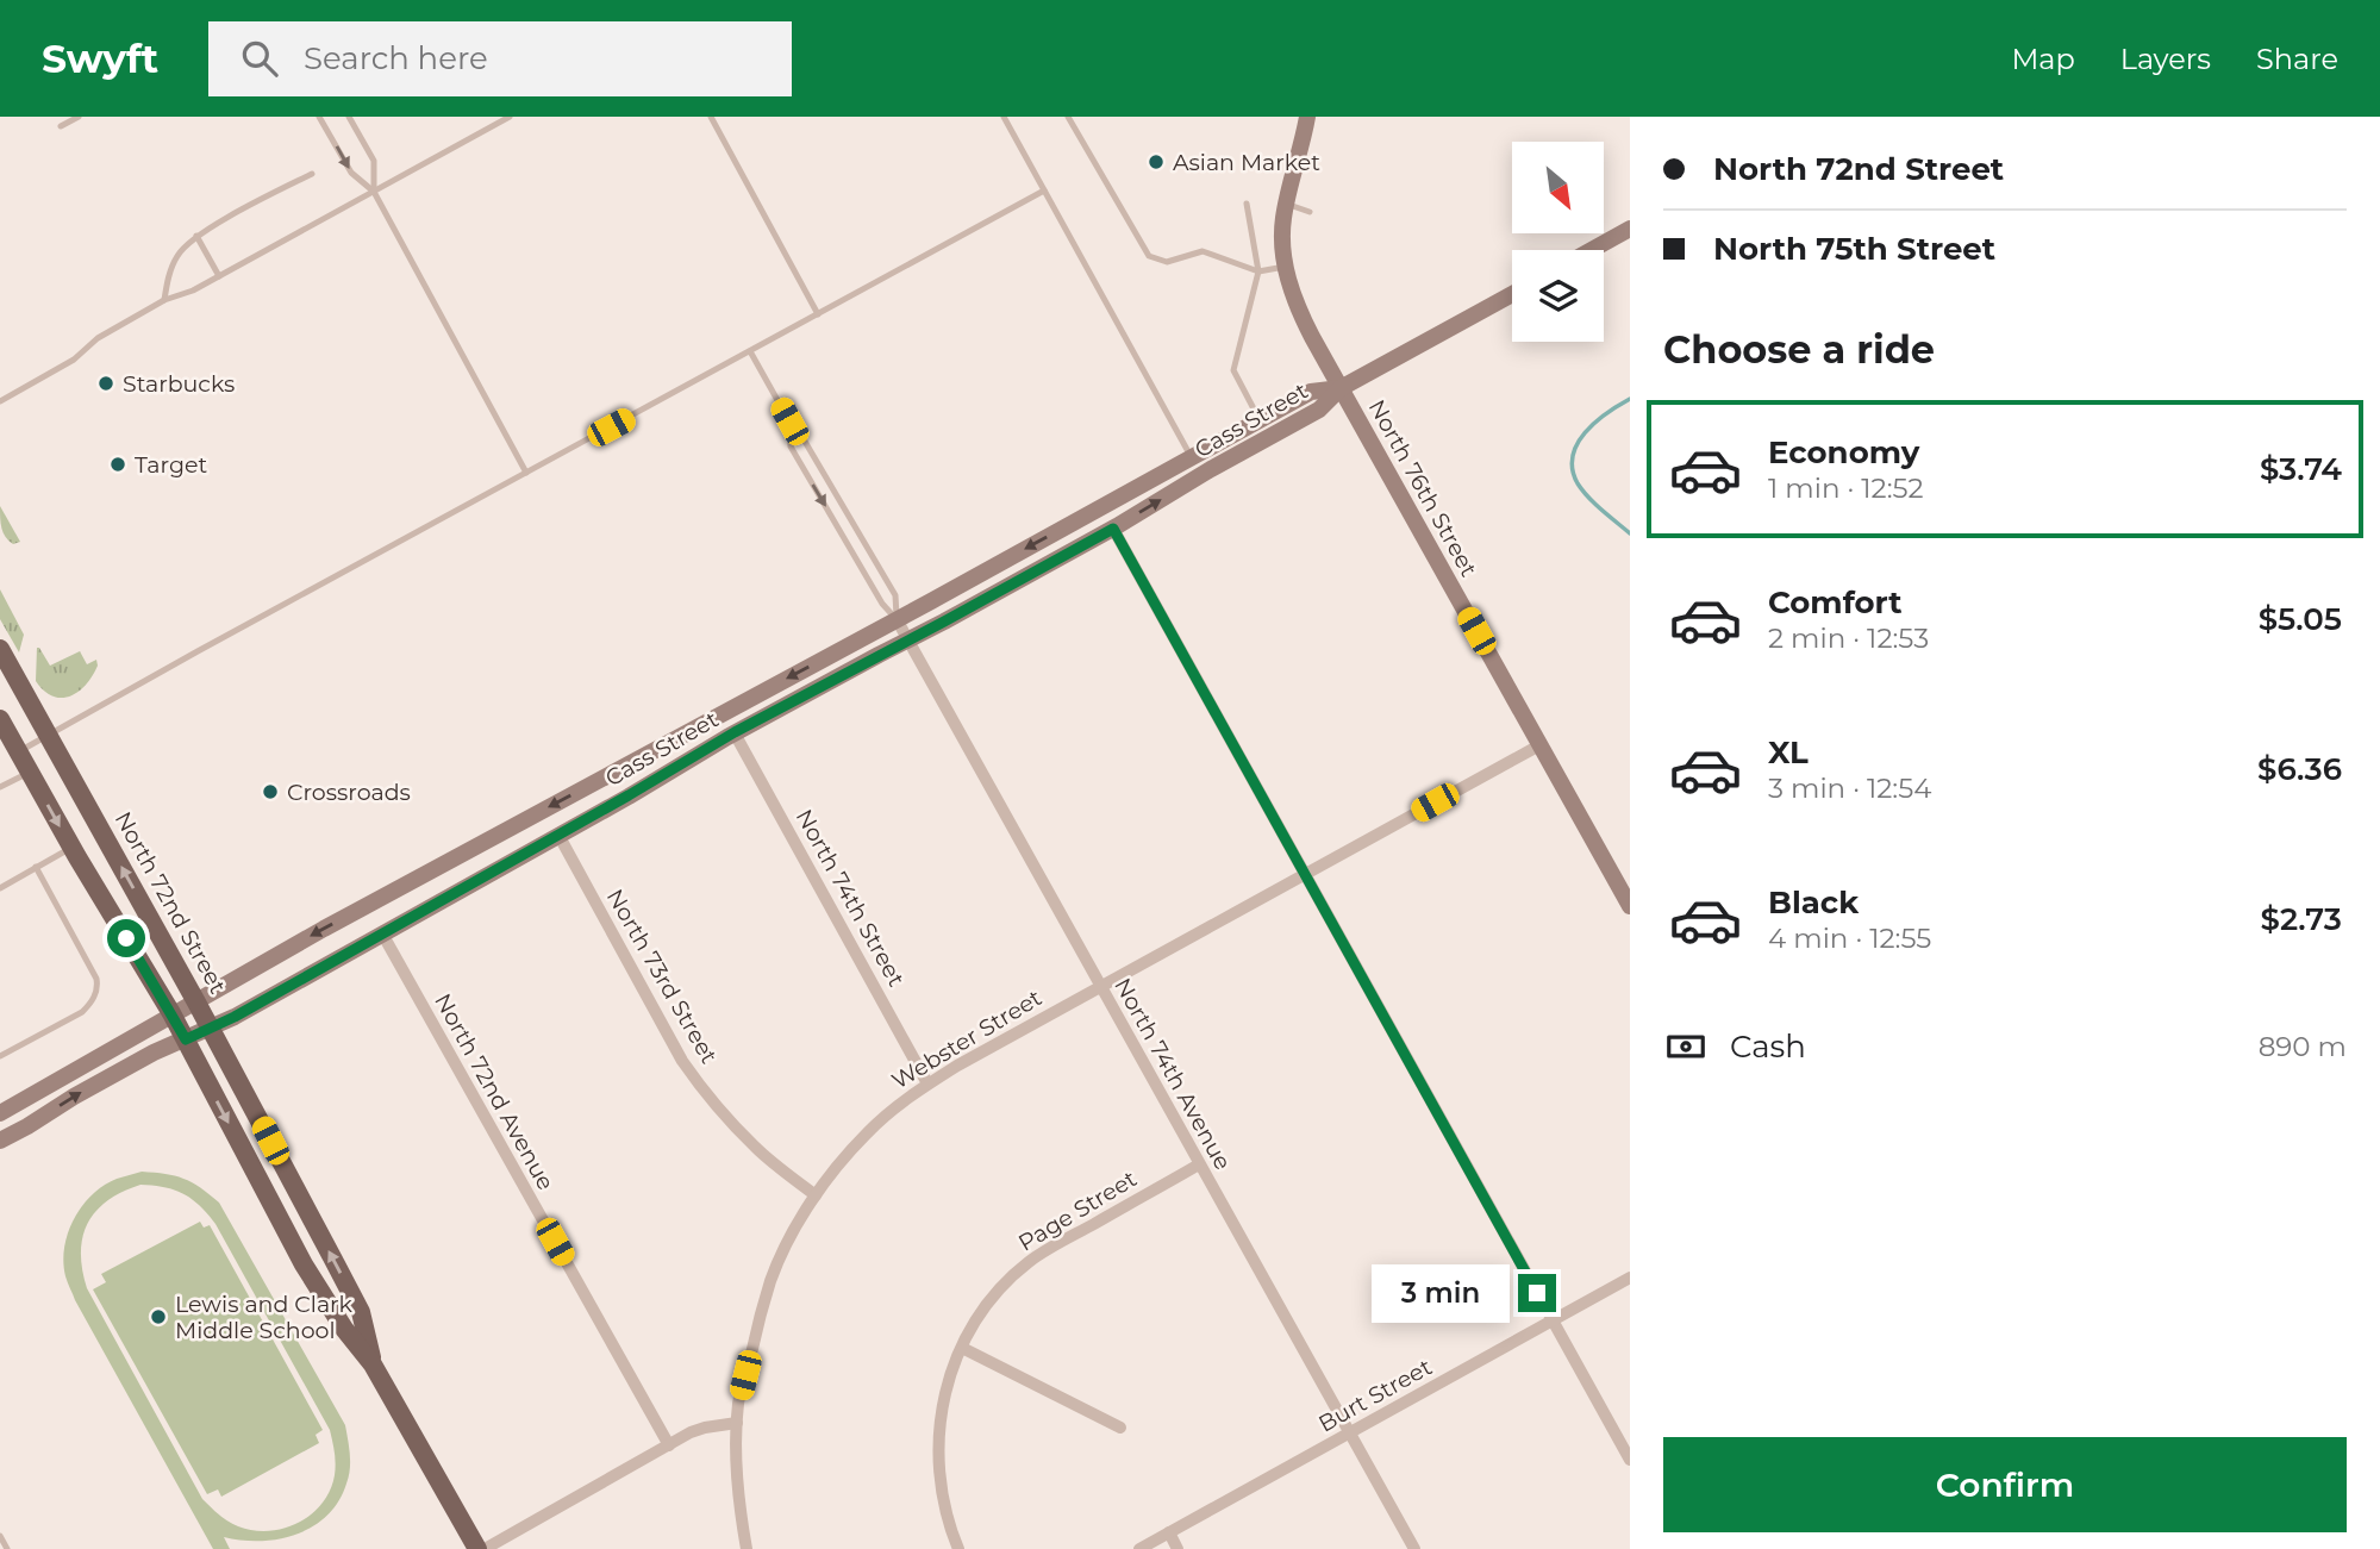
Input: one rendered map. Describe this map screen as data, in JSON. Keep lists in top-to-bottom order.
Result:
{
  "streets": {
    "main road": ["Cass Street", "North 76th Street", "North 72nd Street"],
    "street": [
      "North 74th Street",
      "North 73rd Street",
      "Webster Street",
      "North 74th Avenue",
      "North 72nd Avenue",
      "Page Street",
      "Burt Street"
    ]
  },
  "crossings": [
    ["Cass Street", "North 76th Street"],
    ["Cass Street", "North 74th Street"],
    ["Cass Street", "North 72nd Street"],
    ["Cass Street", "North 73rd Street"],
    ["Cass Street", "North 74th Avenue"],
    ["Cass Street", "North 72nd Avenue"],
    ["North 76th Street", "Webster Street"],
    ["North 74th Street", "Webster Street"],
    ["North 73rd Street", "Webster Street"],
    ["Webster Street", "North 74th Avenue"],
    ["North 74th Avenue", "Page Street"],
    ["North 74th Avenue", "Burt Street"]
  ],
  "places": [
    "Asian Market",
    "Starbucks",
    "Target",
    "Crossroads",
    "Lewis and Clark Middle School"
  ],
  "north": "bottom right",
  "page": {
    "header": "Swyft",
    "search": "Search here",
    "nav": ["Map", "Layers", "Share"],
    "banner": ["North 72nd Street", "North 75th Street"],
    "heading": "Choose a ride",
    "list": [
      {
        "name": "Economy",
        "note": "1 min · 12:52",
        "value": "$3.74"
      },
      {
        "name": "Comfort",
        "note": "2 min · 12:53",
        "value": "$5.05"
      },
      {
        "name": "XL",
        "note": "3 min · 12:54",
        "value": "$6.36"
      },
      {
        "name": "Black",
        "note": "4 min · 12:55",
        "value": "$2.73"
      }
    ],
    "pay": ["Cash", "890 m"],
    "bubble": "3 min",
    "buttons": "Confirm"
  }
}
